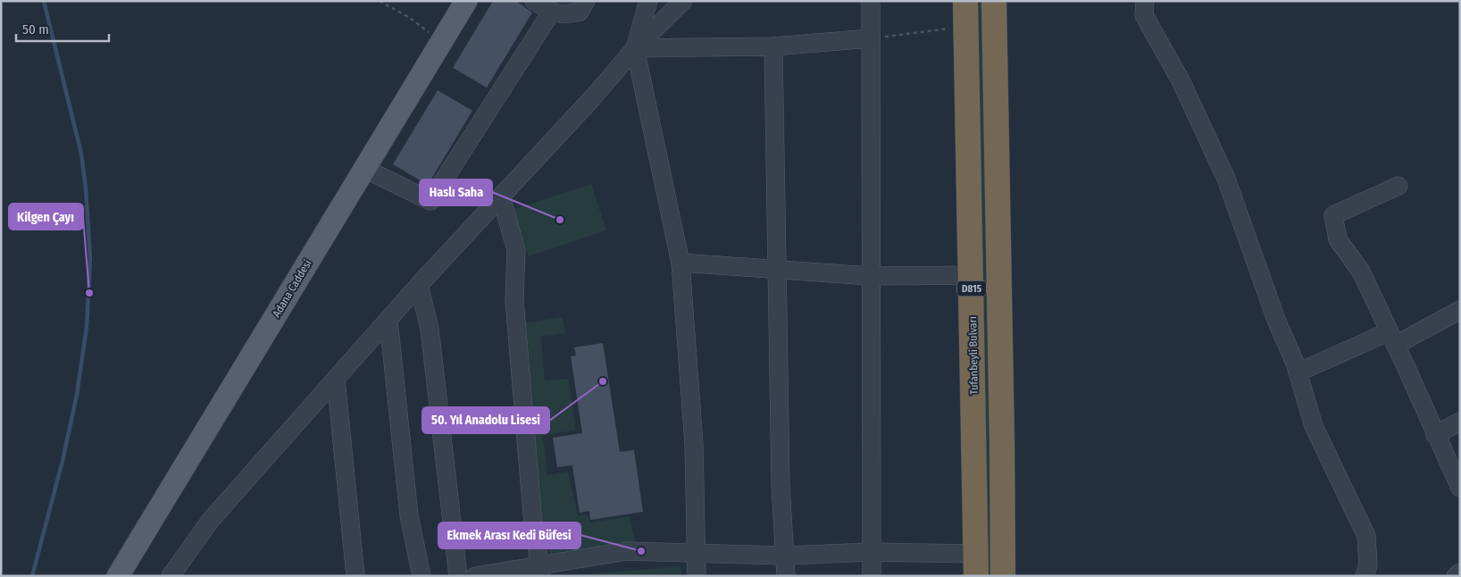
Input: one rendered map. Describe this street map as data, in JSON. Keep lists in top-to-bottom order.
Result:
{
  "streets": {
    "highway": ["D815", "Tufanbeyli Bulvarı"],
    "main road": ["Adana Caddesi"]
  },
  "places": [
    "Haslı Saha",
    "Kilgen Çayı",
    "50. Yıl Anadolu Lisesi",
    "Ekmek Arası Kedi Büfesi"
  ],
  "scale_bar": "50 m"
}
